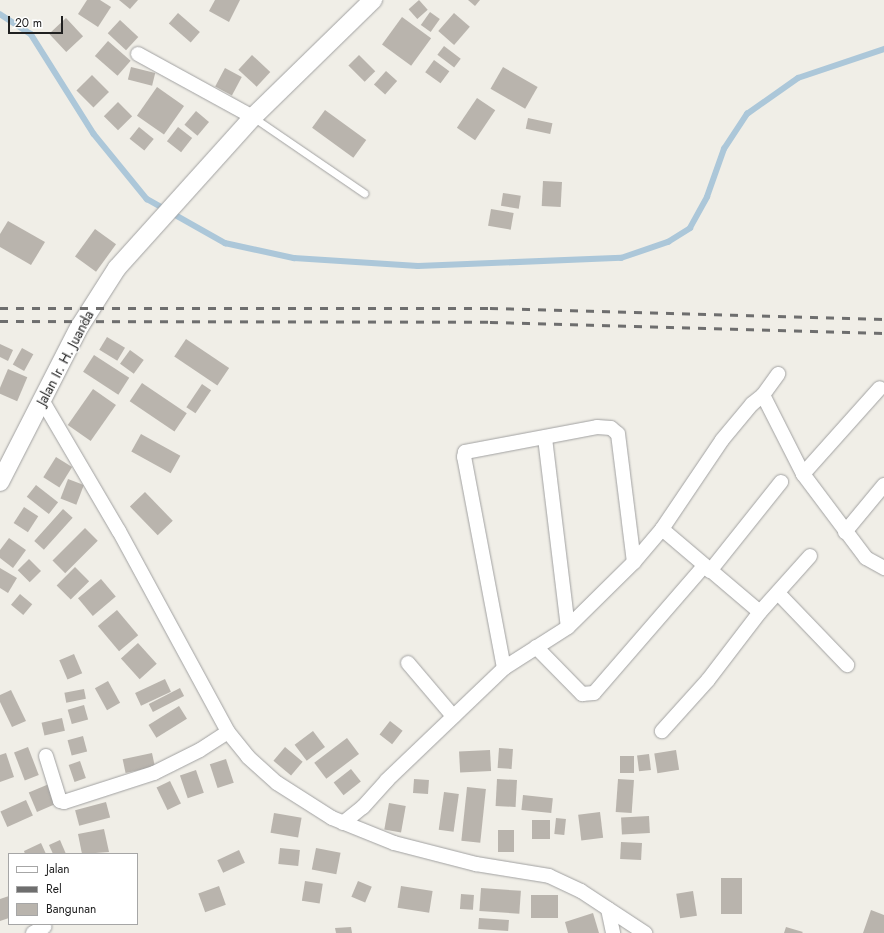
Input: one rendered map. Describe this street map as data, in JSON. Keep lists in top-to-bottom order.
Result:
{
  "streets": {
    "street": ["Jalan Ir. H. Juanda"]
  },
  "legend": ["Jalan", "Rel", "Bangunan"],
  "scale_bar": "20 m"
}
